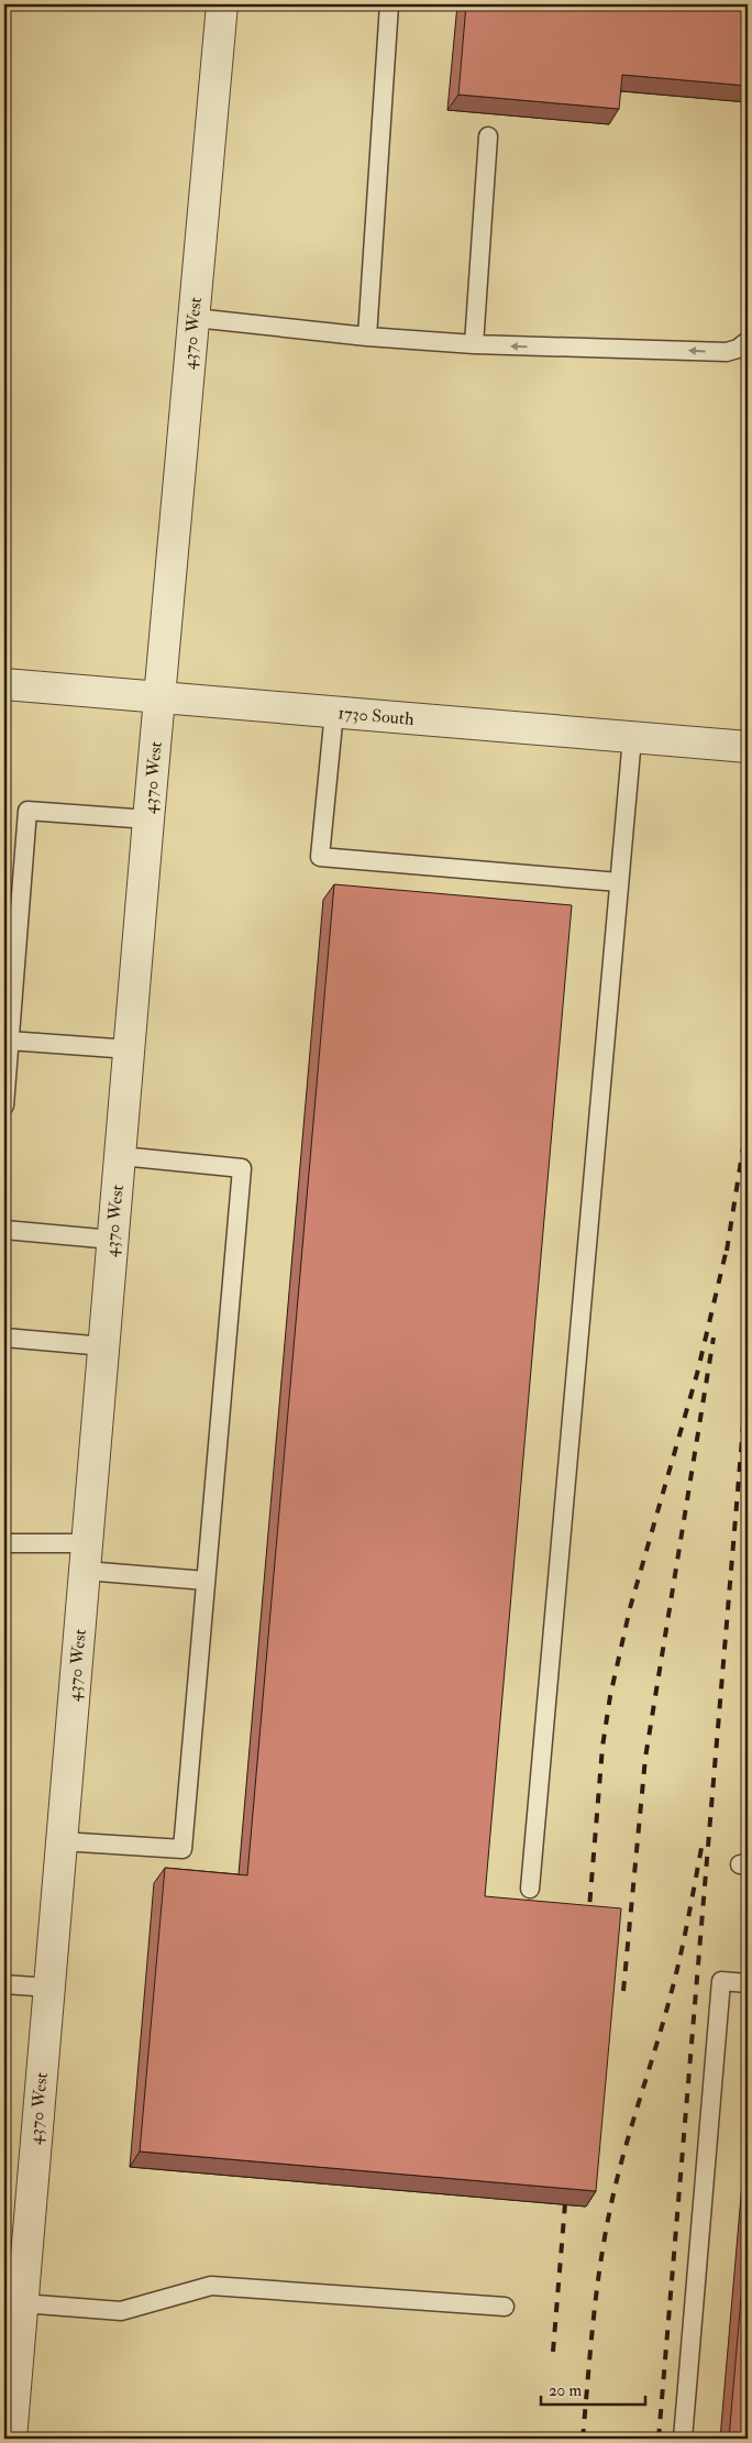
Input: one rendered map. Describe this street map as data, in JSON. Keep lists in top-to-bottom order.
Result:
{
  "streets": {
    "street": ["4370 West", "1730 South"]
  },
  "crossings": [
    ["4370 West", "1730 South"]
  ],
  "scale_bar": "20 m"
}
